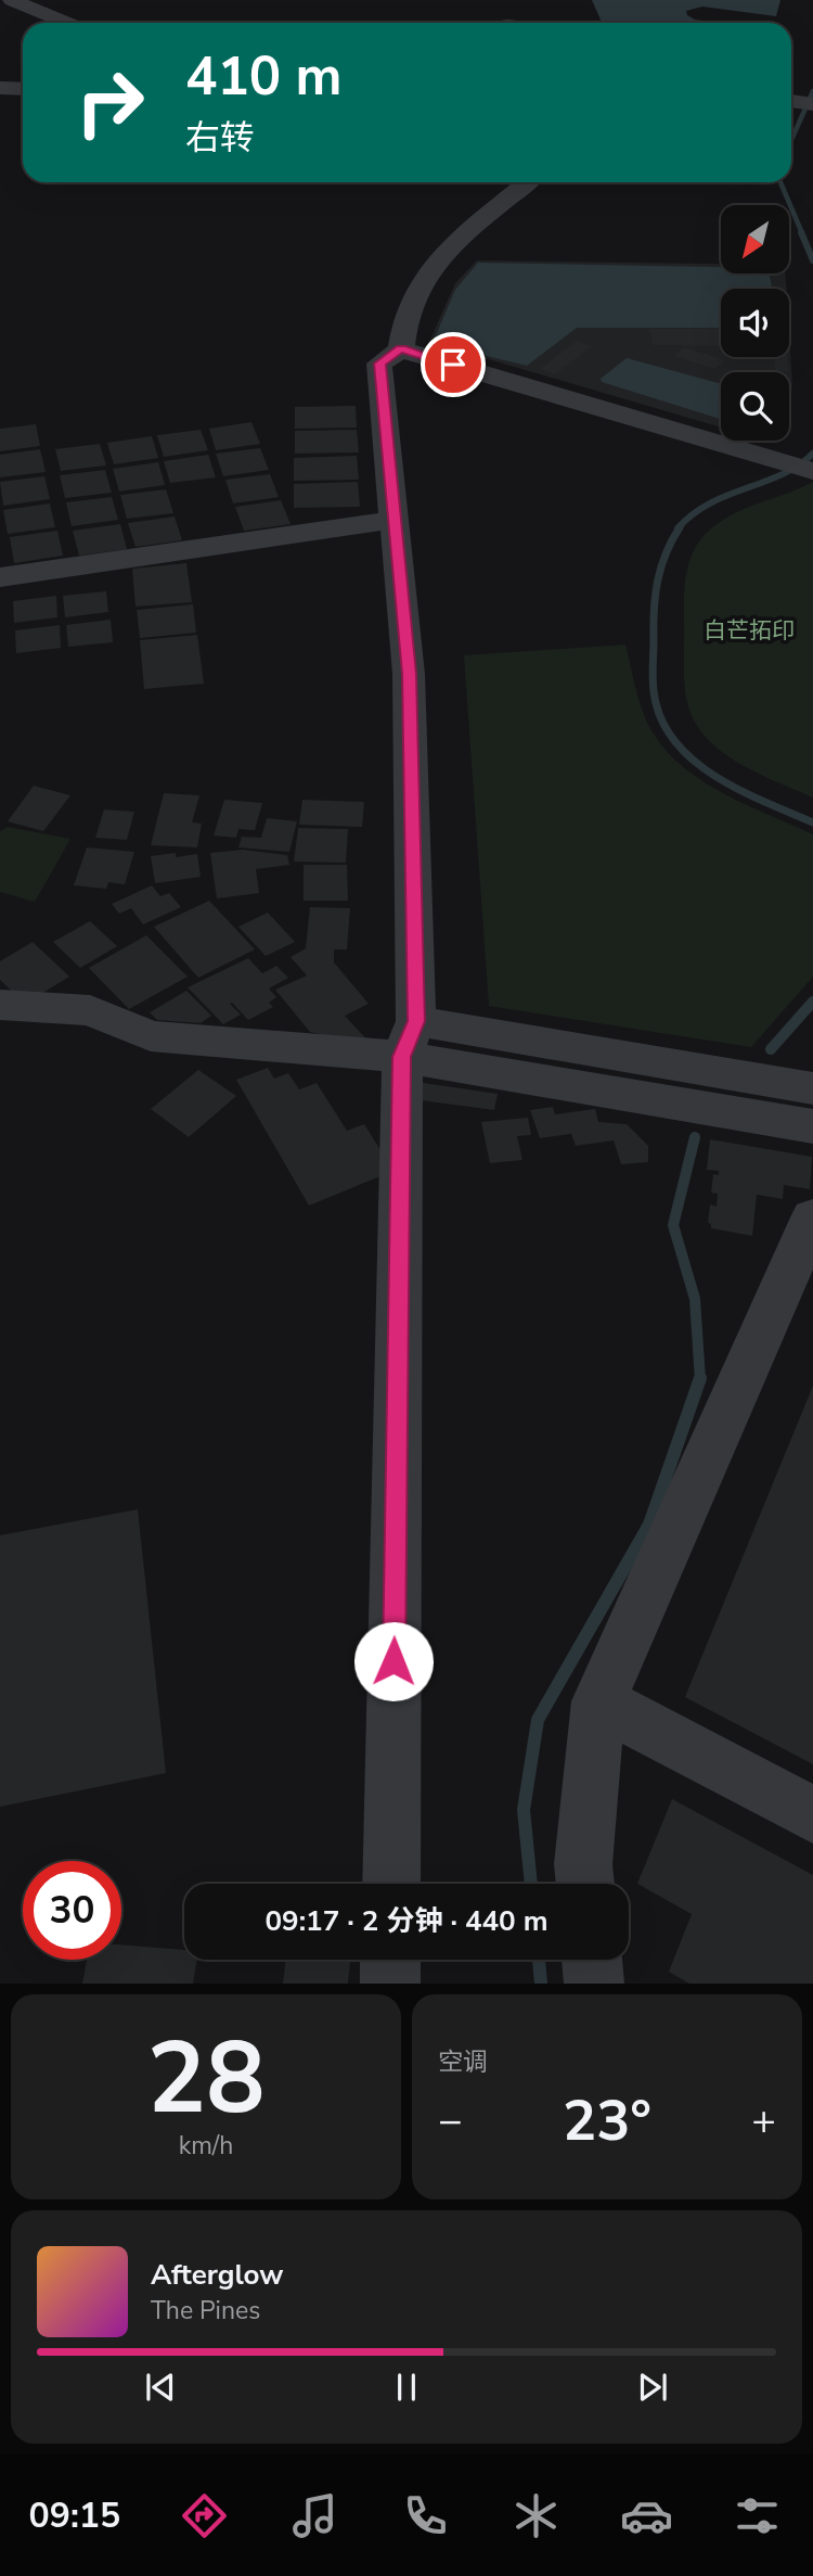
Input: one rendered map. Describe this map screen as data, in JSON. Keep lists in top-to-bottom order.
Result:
{
  "parks": ["白芒拓印"],
  "north": "bottom left",
  "page": {
    "turn": ["410 m", "右转"],
    "limit": "30",
    "trip": "09:17 · 2 分钟 · 440 m",
    "tile": [
      ["28", "km/h"],
      "空调"
    ],
    "heat": ["−", "23°", "+"],
    "song": ["Afterglow", "The Pines"],
    "tabs": "09:15"
  }
}
